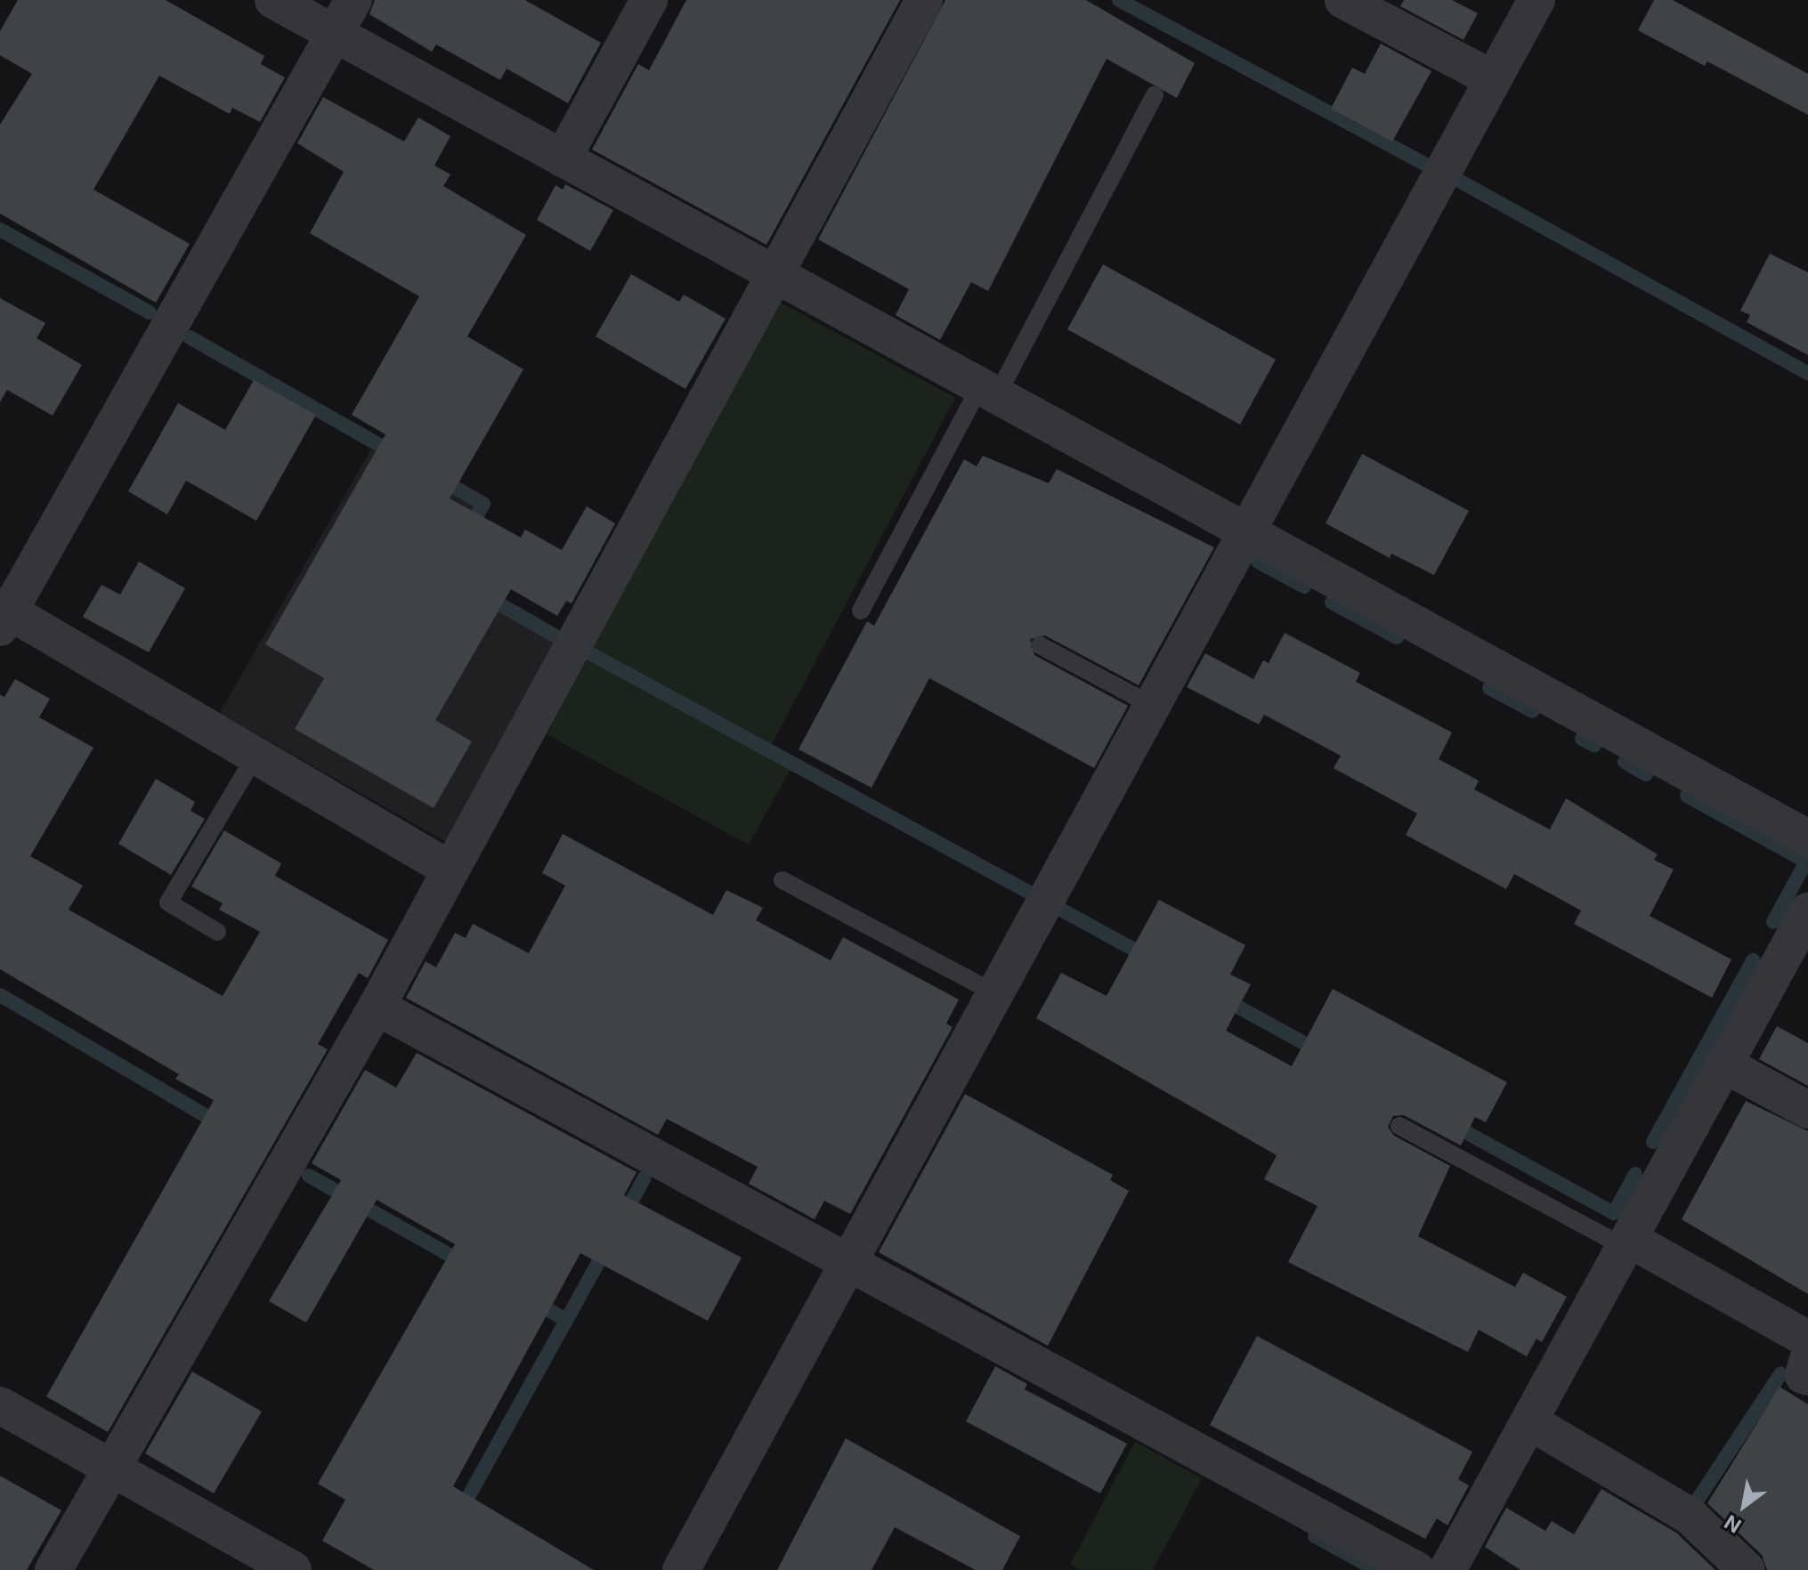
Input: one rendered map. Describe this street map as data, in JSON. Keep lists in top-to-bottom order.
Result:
{
  "north": "bottom left"
}
